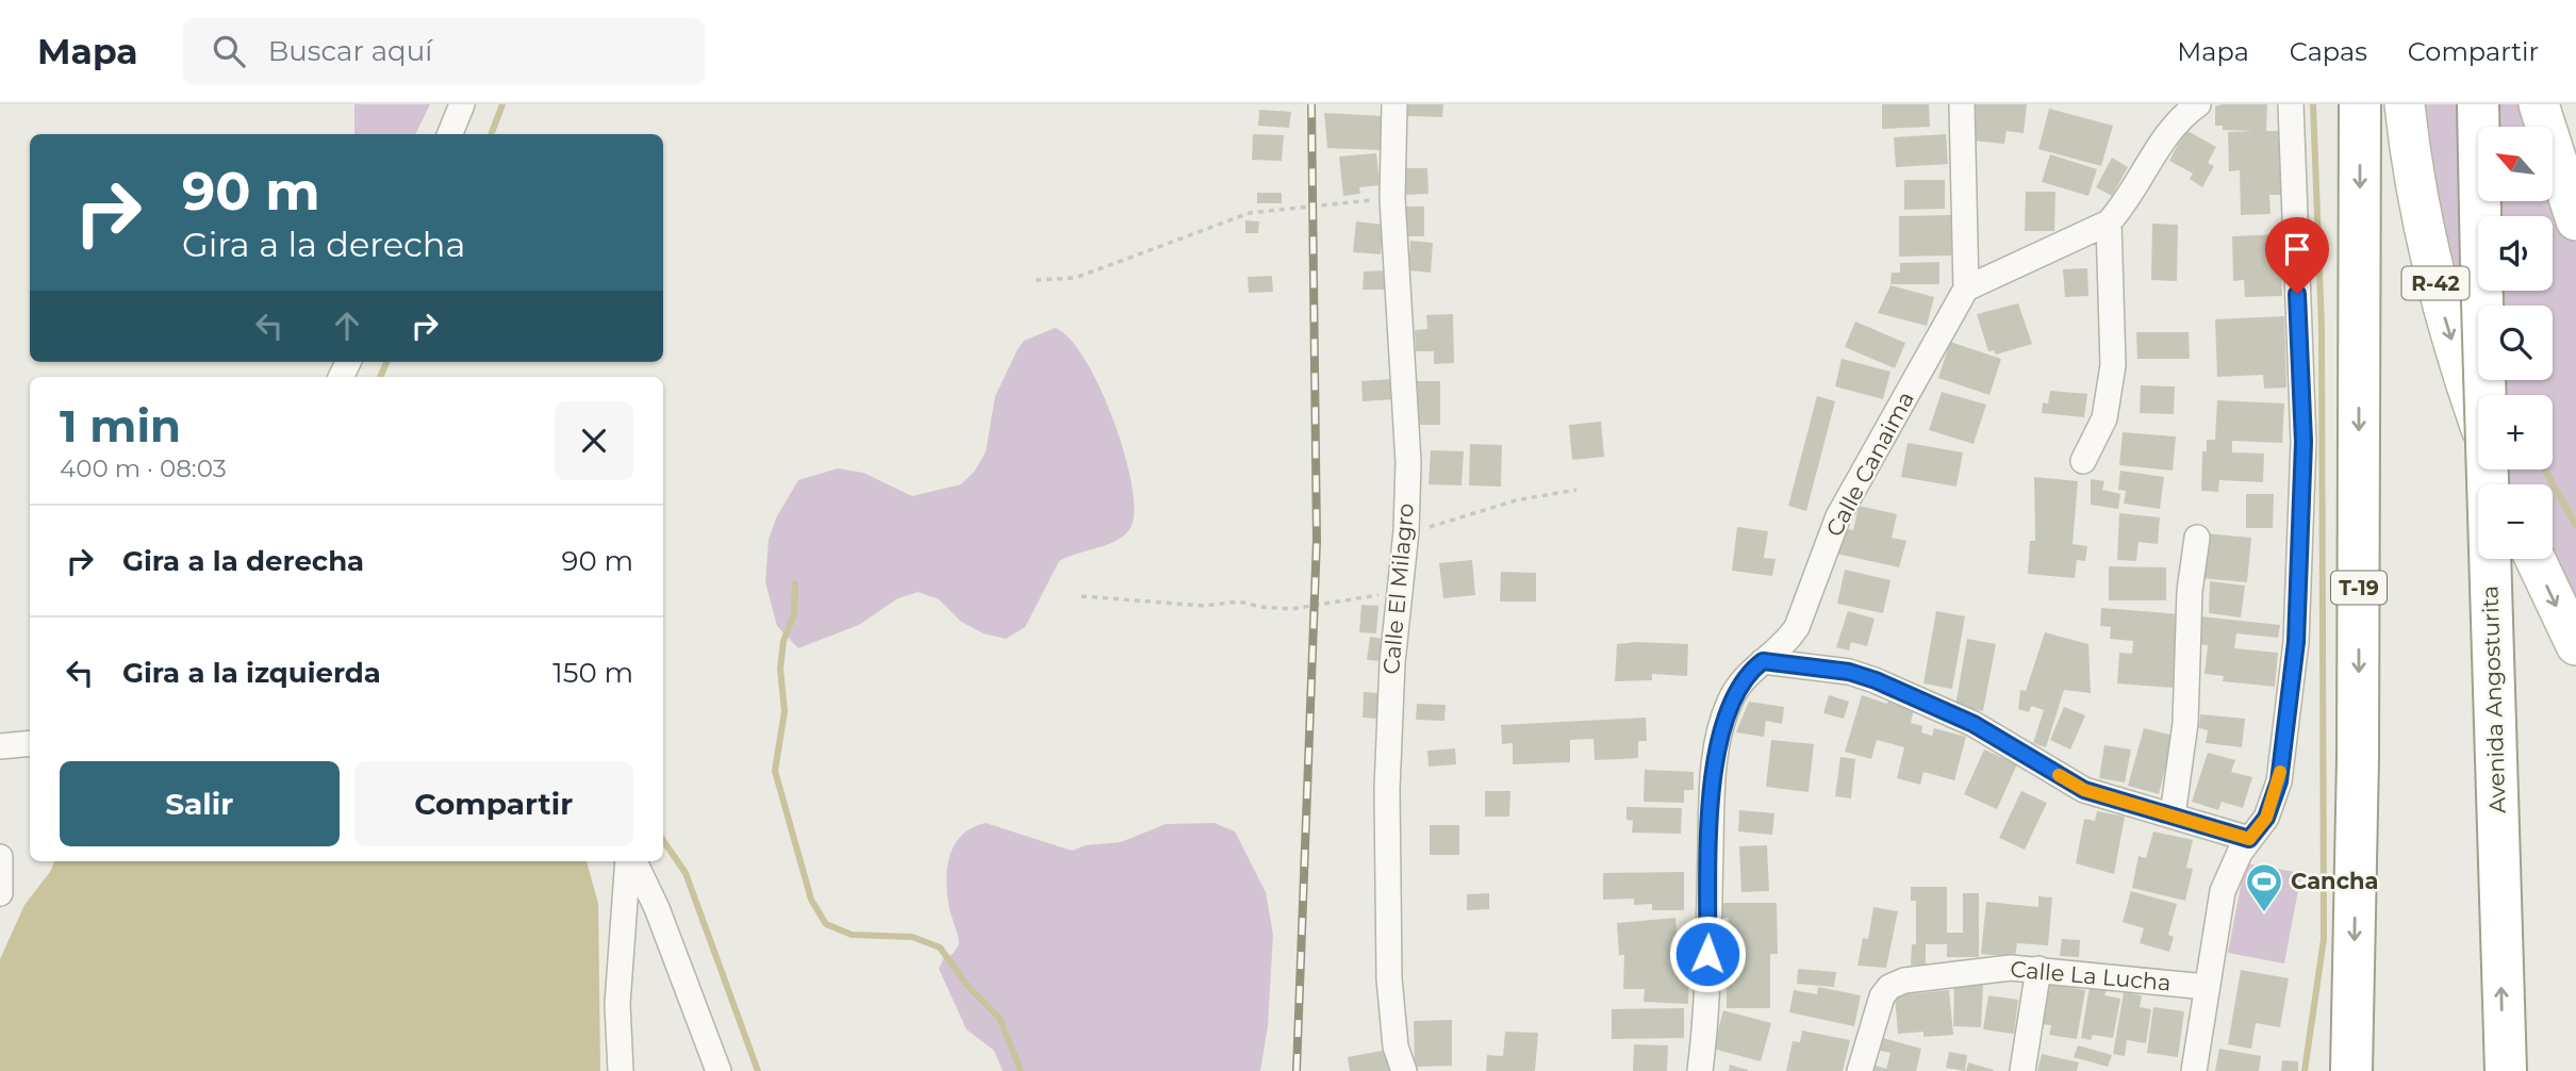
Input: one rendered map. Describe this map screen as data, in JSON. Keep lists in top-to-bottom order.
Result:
{
  "streets": {
    "highway": ["T-19", "Avenida Angosturita"],
    "main road": ["R-42"],
    "street": ["Calle Canaima", "Calle El Milagro", "Calle La Lucha"]
  },
  "places": {
    "sports": ["Cancha"]
  },
  "north": "top left",
  "page": {
    "header": "Mapa",
    "search": "Buscar aquí",
    "nav": ["Mapa", "Capas", "Compartir"],
    "map_buttons": ["+", "−"],
    "turn": ["90 m", "Gira a la derecha"],
    "heading": ["1 min", "400 m · 08:03"],
    "list": [
      {
        "name": "Gira a la derecha",
        "value": "90 m"
      },
      {
        "name": "Gira a la izquierda",
        "value": "150 m"
      }
    ],
    "buttons": ["Salir", "Compartir"]
  }
}
